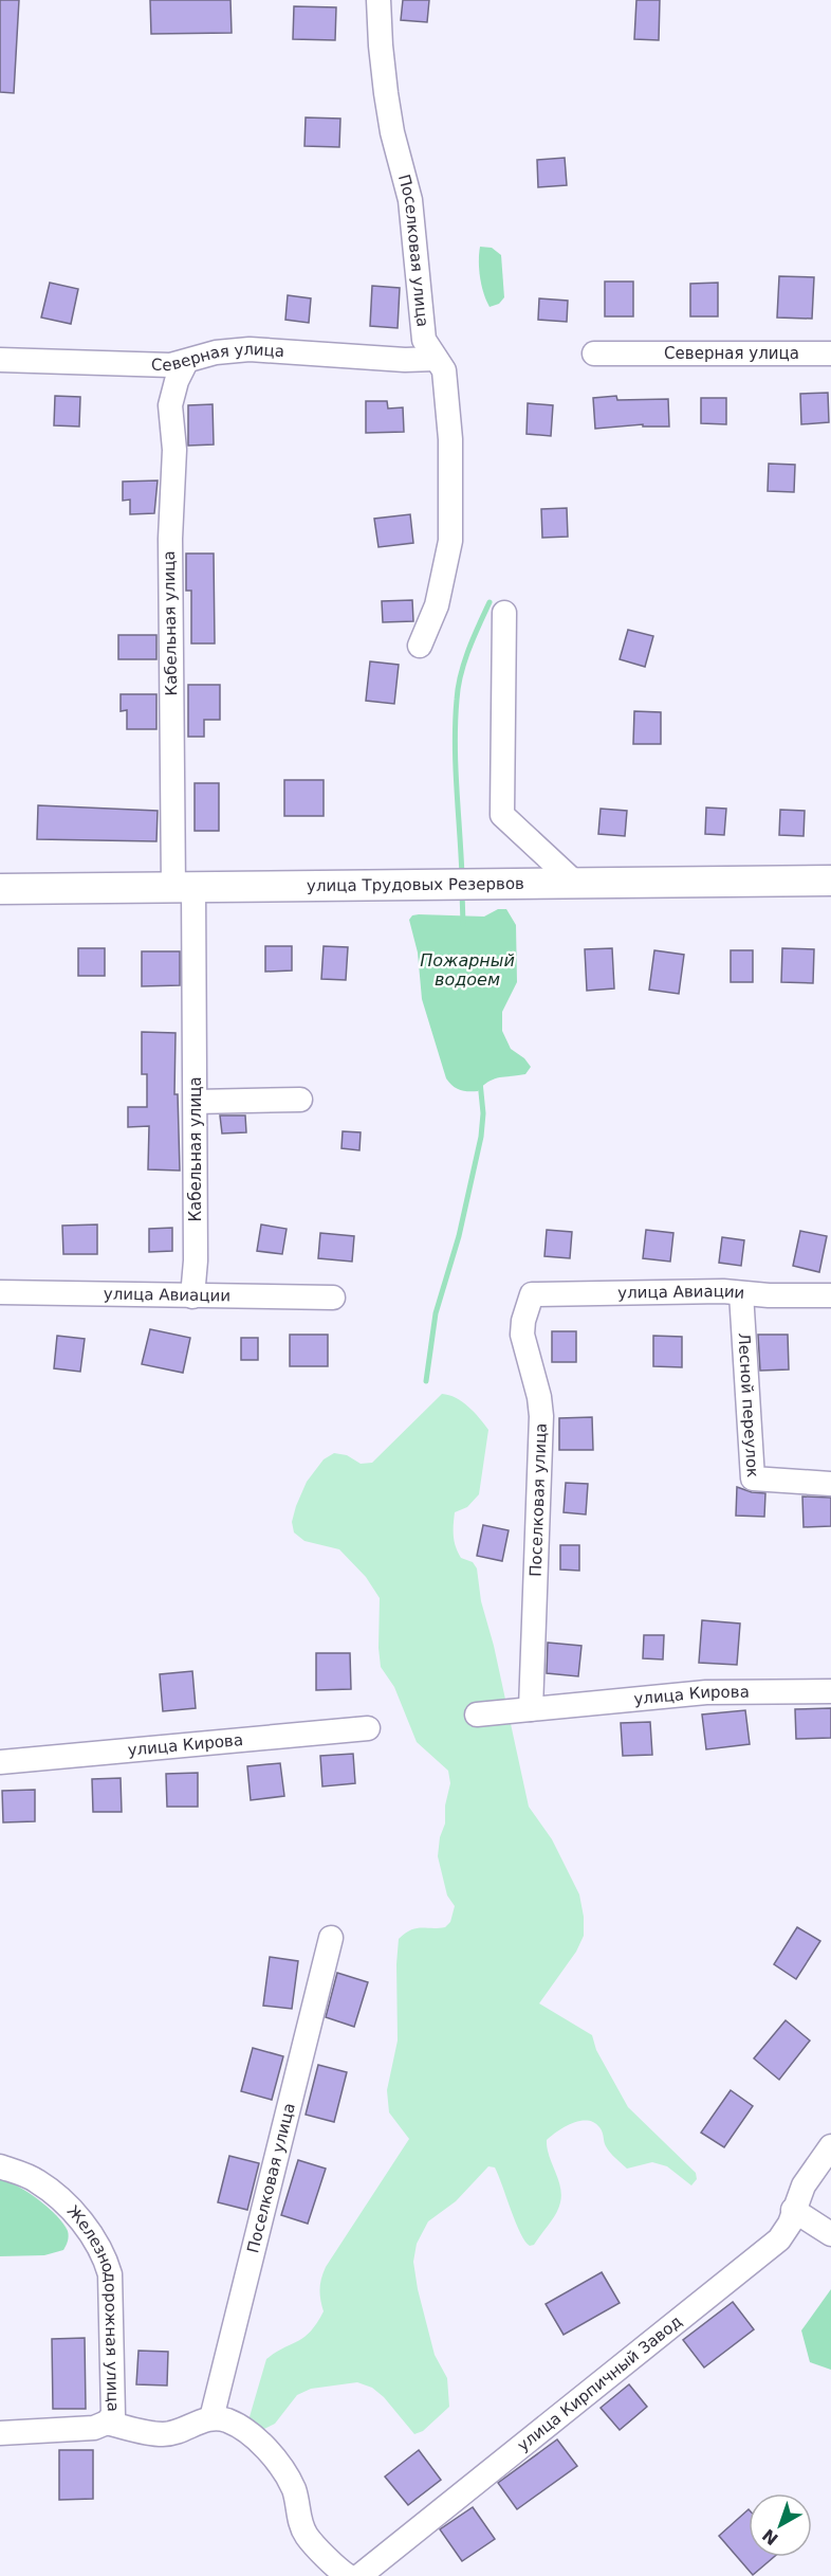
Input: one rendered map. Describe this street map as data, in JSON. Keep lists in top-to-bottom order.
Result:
{
  "streets": {
    "main road": ["улица Трудовых Резервов"],
    "street": [
      "Поселковая улица",
      "Северная улица",
      "Кабельная улица",
      "улица Авиации",
      "Лесной переулок",
      "улица Кирова",
      "Железнодорожная улица",
      "улица Кирпичный Завод"
    ]
  },
  "crossings": [
    ["Поселковая улица", "Северная улица"],
    ["Поселковая улица", "улица Авиации"],
    ["Поселковая улица", "улица Кирова"],
    ["Северная улица", "Кабельная улица"],
    ["Кабельная улица", "улица Трудовых Резервов"],
    ["Кабельная улица", "улица Авиации"],
    ["улица Авиации", "Лесной переулок"]
  ],
  "water": ["Пожарный водоем"],
  "north": "bottom left"
}
